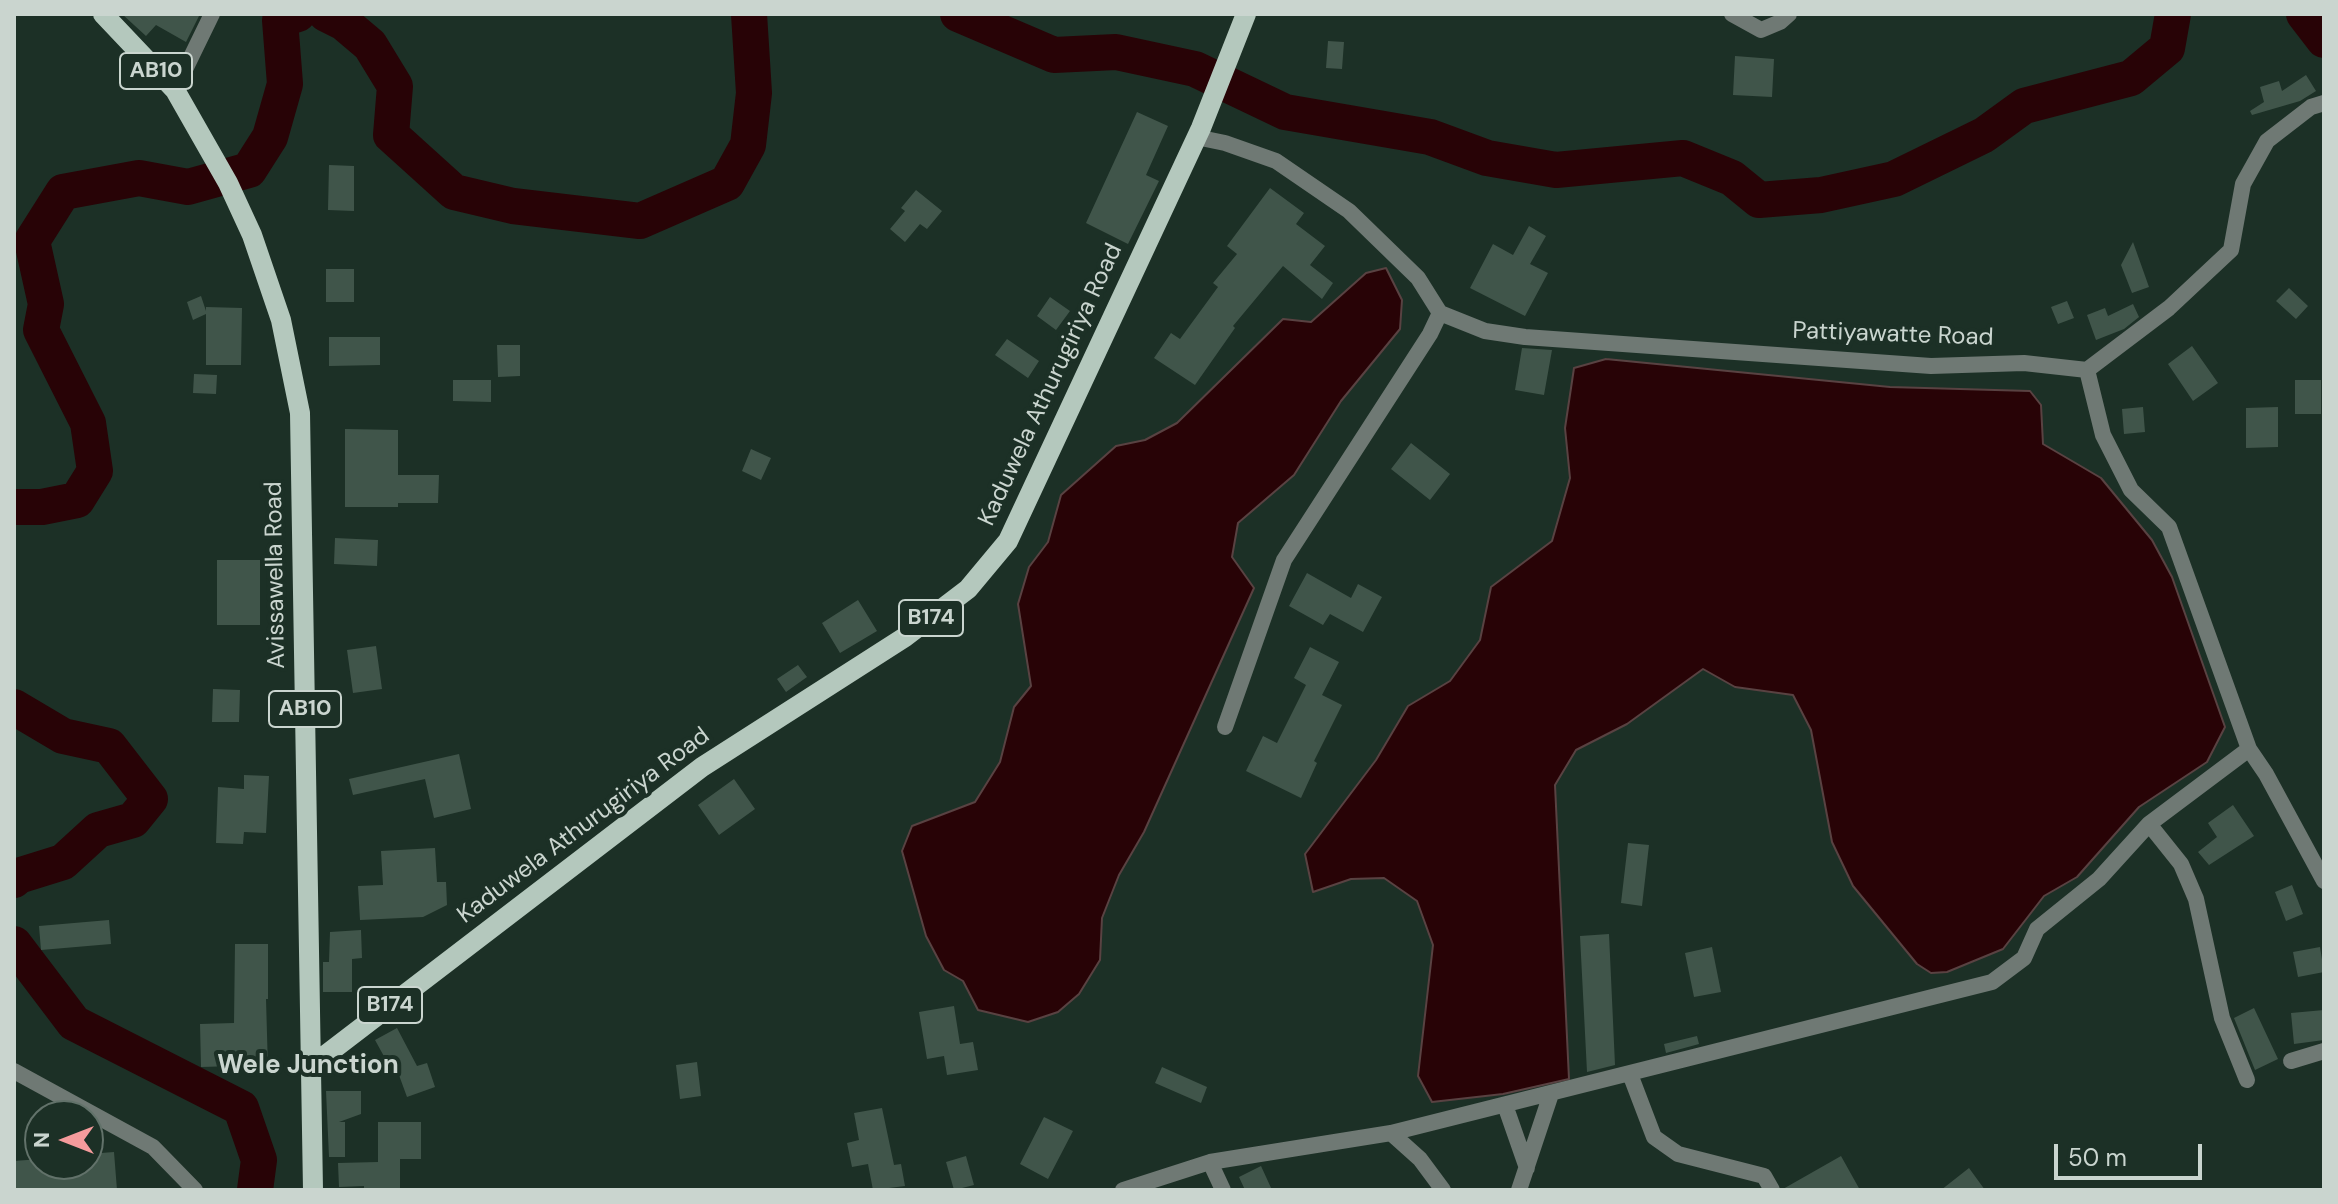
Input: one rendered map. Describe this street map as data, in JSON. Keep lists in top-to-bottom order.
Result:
{
  "streets": {
    "main road": [
      "AB10",
      "Kaduwela Athurugiriya Road",
      "Avissawella Road",
      "B174"
    ],
    "street": ["Pattiyawatte Road"]
  },
  "crossings": [
    ["Kaduwela Athurugiriya Road", "Avissawella Road"]
  ],
  "districts": ["Wele Junction"],
  "scale_bar": "50 m",
  "north": "left"
}
